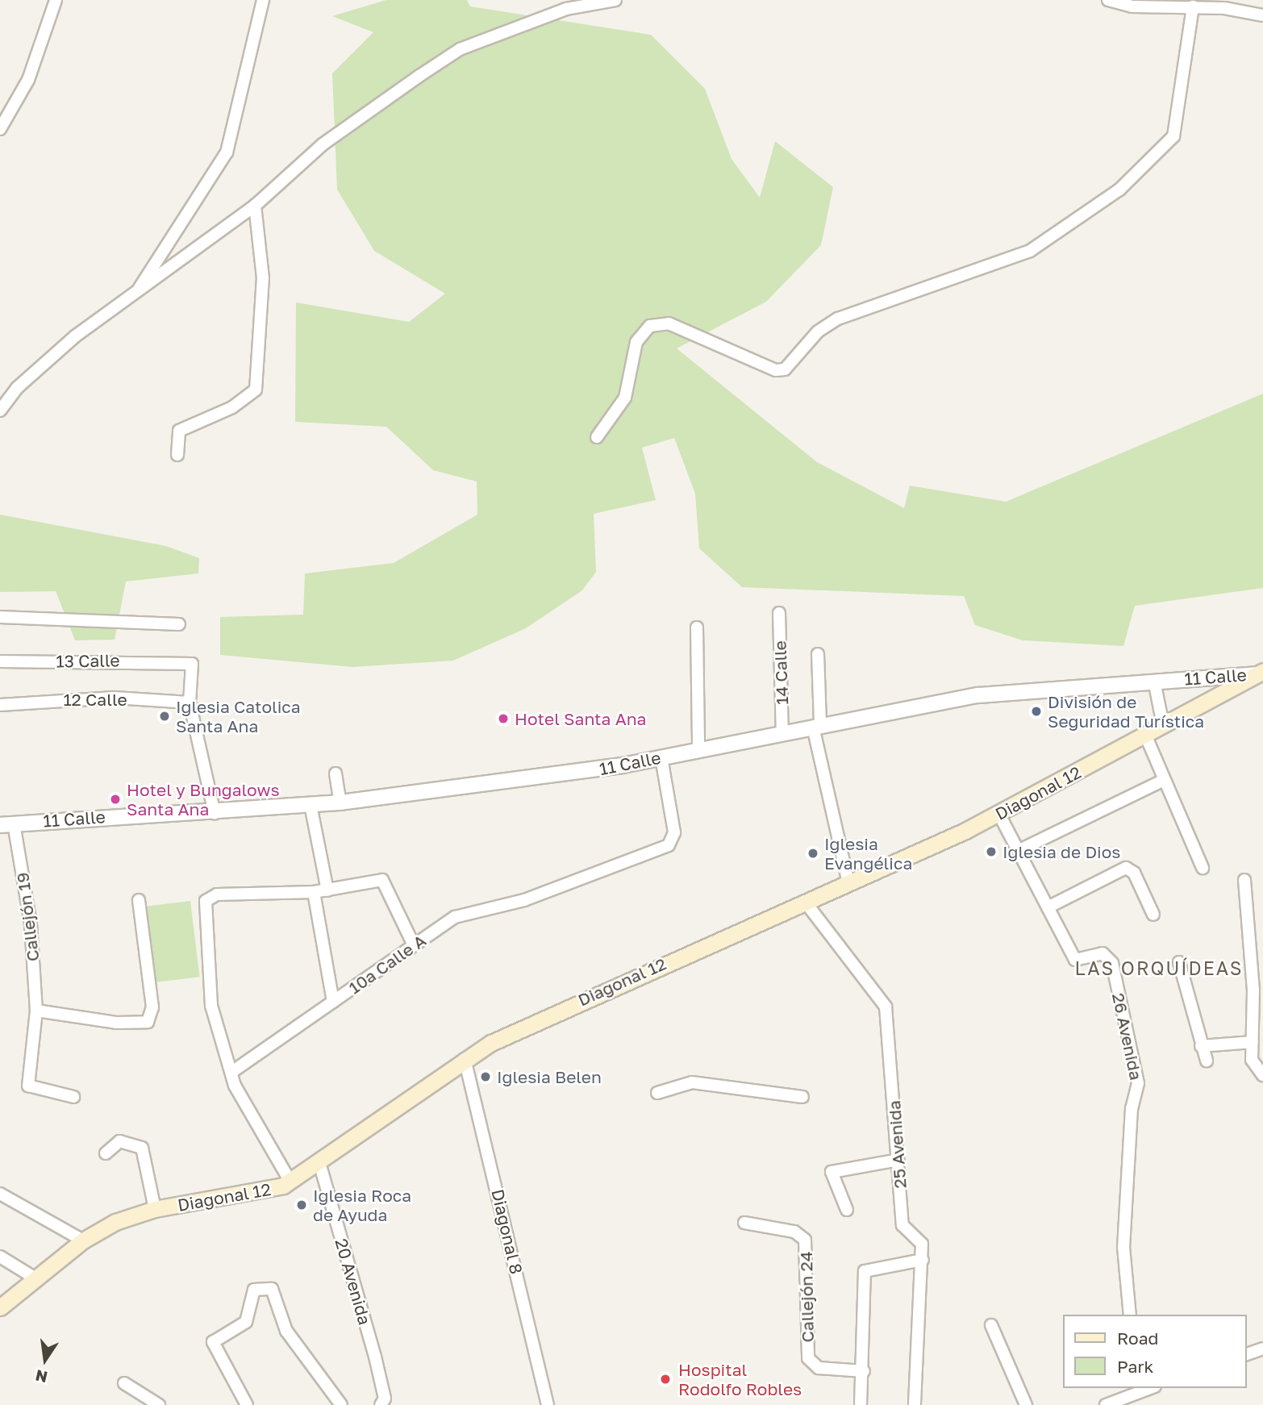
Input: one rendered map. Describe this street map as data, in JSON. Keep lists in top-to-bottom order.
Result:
{
  "streets": {
    "main road": ["Diagonal 12"],
    "street": [
      "13 Calle",
      "14 Calle",
      "11 Calle",
      "12 Calle",
      "Callejón 19",
      "10a Calle A",
      "26 Avenida",
      "25 Avenida",
      "Diagonal 8",
      "20 Avenida",
      "Callejón 24"
    ]
  },
  "crossings": [
    ["13 Calle", "12 Calle"],
    ["14 Calle", "11 Calle"],
    ["11 Calle", "Diagonal 12"],
    ["11 Calle", "Callejón 19"],
    ["11 Calle", "10a Calle A"],
    ["Diagonal 12", "26 Avenida"],
    ["Diagonal 12", "25 Avenida"],
    ["Diagonal 12", "Diagonal 8"],
    ["Diagonal 12", "20 Avenida"]
  ],
  "districts": ["LAS ORQUÍDEAS"],
  "places": [
    "División de Seguridad Turística",
    "Iglesia Catolica Santa Ana",
    "Hotel Santa Ana",
    "Hotel y Bungalows Santa Ana",
    "Iglesia de Dios",
    "Iglesia Evangélica",
    "Iglesia Belen",
    "Iglesia Roca de Ayuda",
    "Hospital Rodolfo Robles"
  ],
  "legend": ["Road", "Park"],
  "north": "bottom"
}
